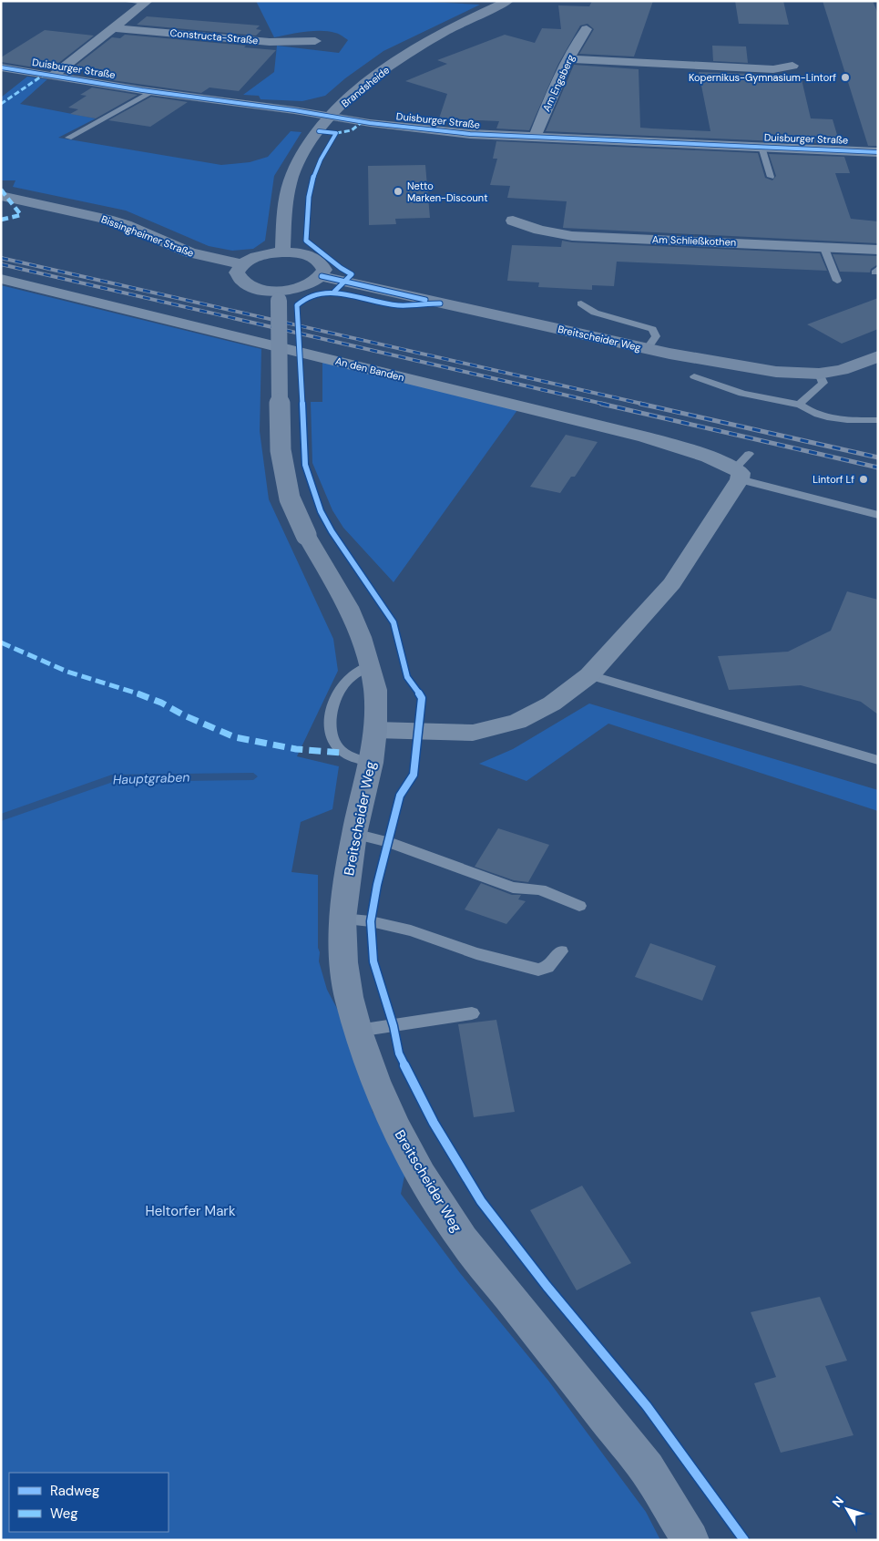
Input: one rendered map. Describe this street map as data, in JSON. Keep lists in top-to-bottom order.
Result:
{
  "streets": {
    "main road": ["Brandsheide", "Bissingheimer Straße", "Breitscheider Weg"],
    "street": [
      "Constructa-Straße",
      "Duisburger Straße",
      "Am Engsberg",
      "Am Schließkothen",
      "An den Banden"
    ]
  },
  "crossings": [
    ["Duisburger Straße", "Am Engsberg"],
    ["Duisburger Straße", "Brandsheide"]
  ],
  "water": ["Hauptgraben"],
  "parks": ["Heltorfer Mark"],
  "places": ["Kopernikus-Gymnasium-Lintorf", "Netto Marken-Discount", "Lintorf Lf"],
  "legend": ["Radweg", "Weg"],
  "north": "top left"
}
